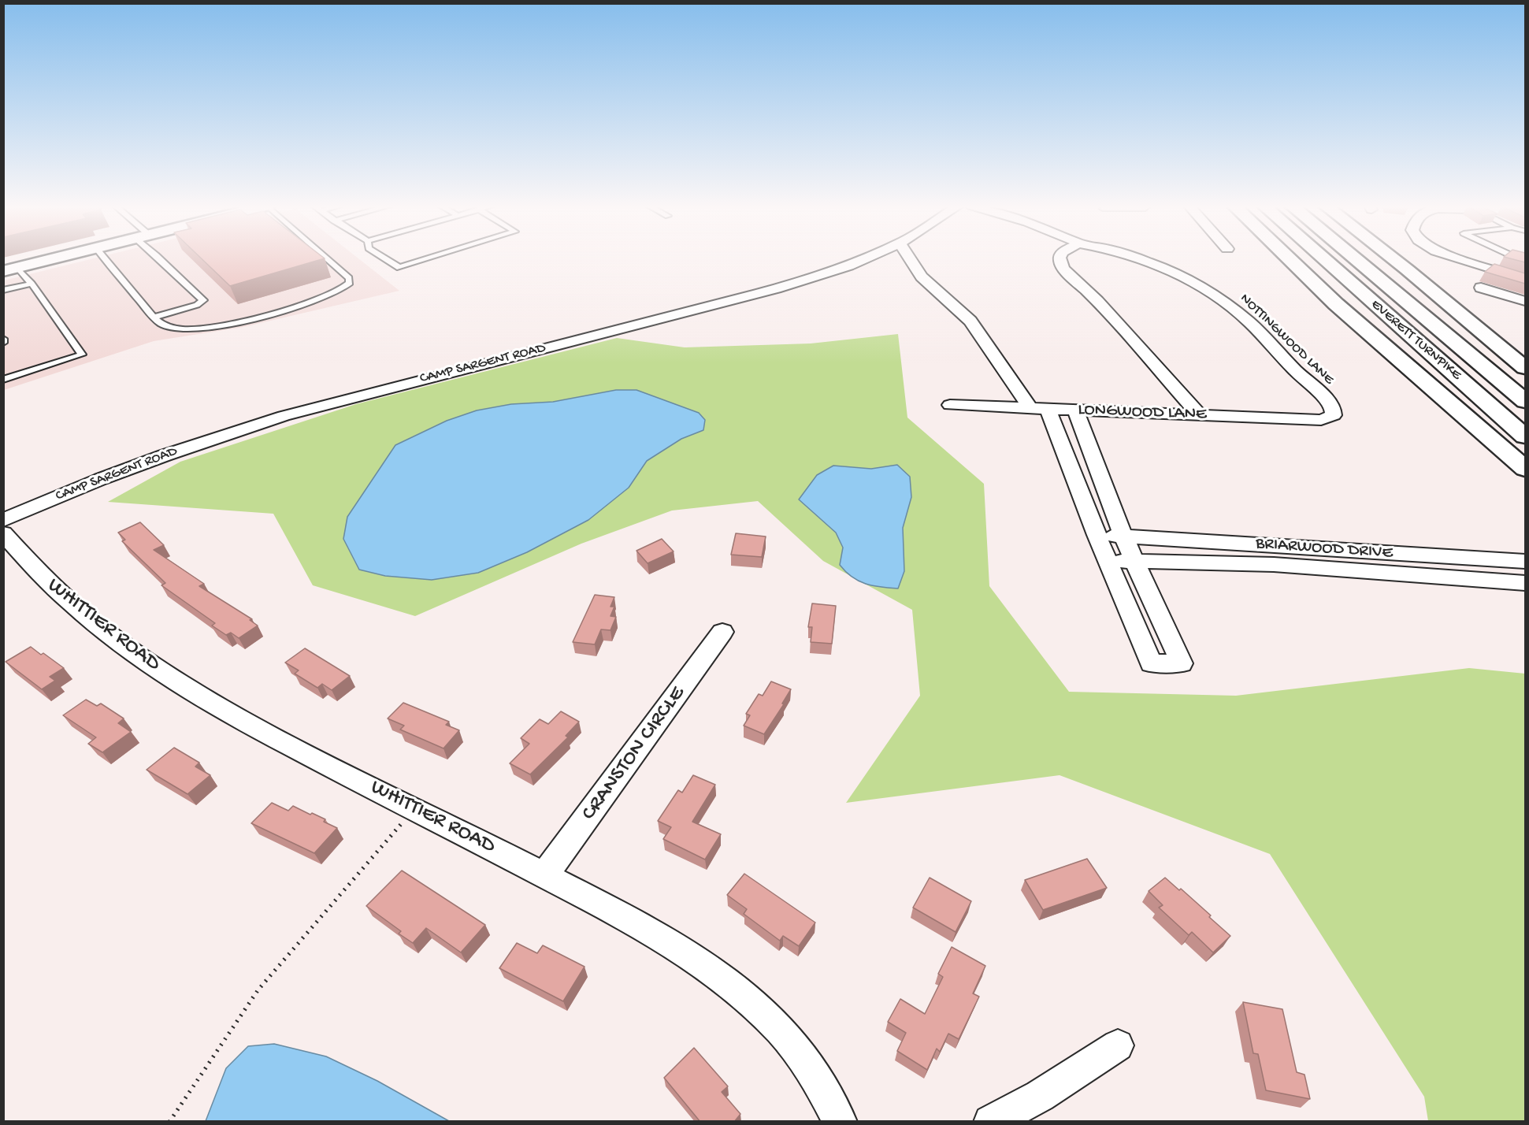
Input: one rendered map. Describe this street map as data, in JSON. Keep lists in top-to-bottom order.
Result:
{
  "streets": {
    "main road": ["EVERETT TURNPIKE"],
    "street": [
      "NOTTINGWOOD LANE",
      "CAMP SARGENT ROAD",
      "LONGWOOD LANE",
      "BRIARWOOD DRIVE",
      "WHITTIER ROAD",
      "CRANSTON CIRCLE"
    ]
  },
  "crossings": [
    ["NOTTINGWOOD LANE", "LONGWOOD LANE"],
    ["WHITTIER ROAD", "CRANSTON CIRCLE"]
  ]
}
